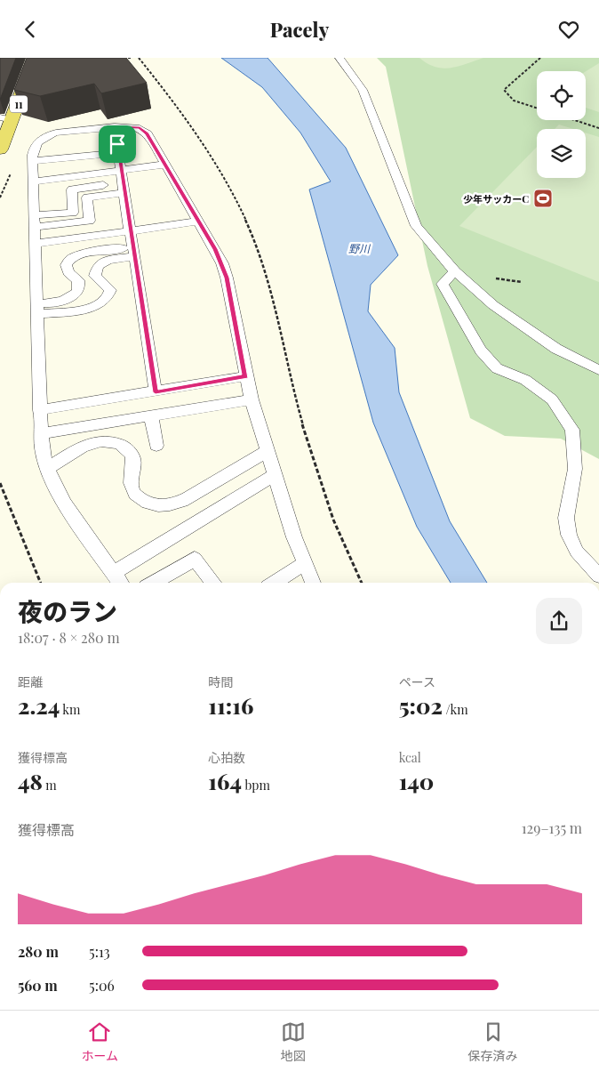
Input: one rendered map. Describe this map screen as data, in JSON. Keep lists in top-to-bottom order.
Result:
{
  "streets": {
    "main road": ["11"]
  },
  "water": ["野川"],
  "places": {
    "sports": ["少年サッカーC"]
  },
  "page": {
    "header": "Pacely",
    "heading": ["夜のラン", "18:07 · 8 × 280 m"],
    "stats": [
      ["距離", "2.24 km"],
      ["時間", "11:16"],
      ["ペース", "5:02 /km"],
      ["獲得標高", "48 m"],
      ["心拍数", "164 bpm"],
      ["kcal", "140"]
    ],
    "chart": ["獲得標高", "129–135 m"],
    "list": [
      {
        "name": "280 m",
        "note": "5:13"
      },
      {
        "name": "560 m",
        "note": "5:06"
      }
    ],
    "tabs": ["ホーム", "地図", "保存済み"]
  }
}
